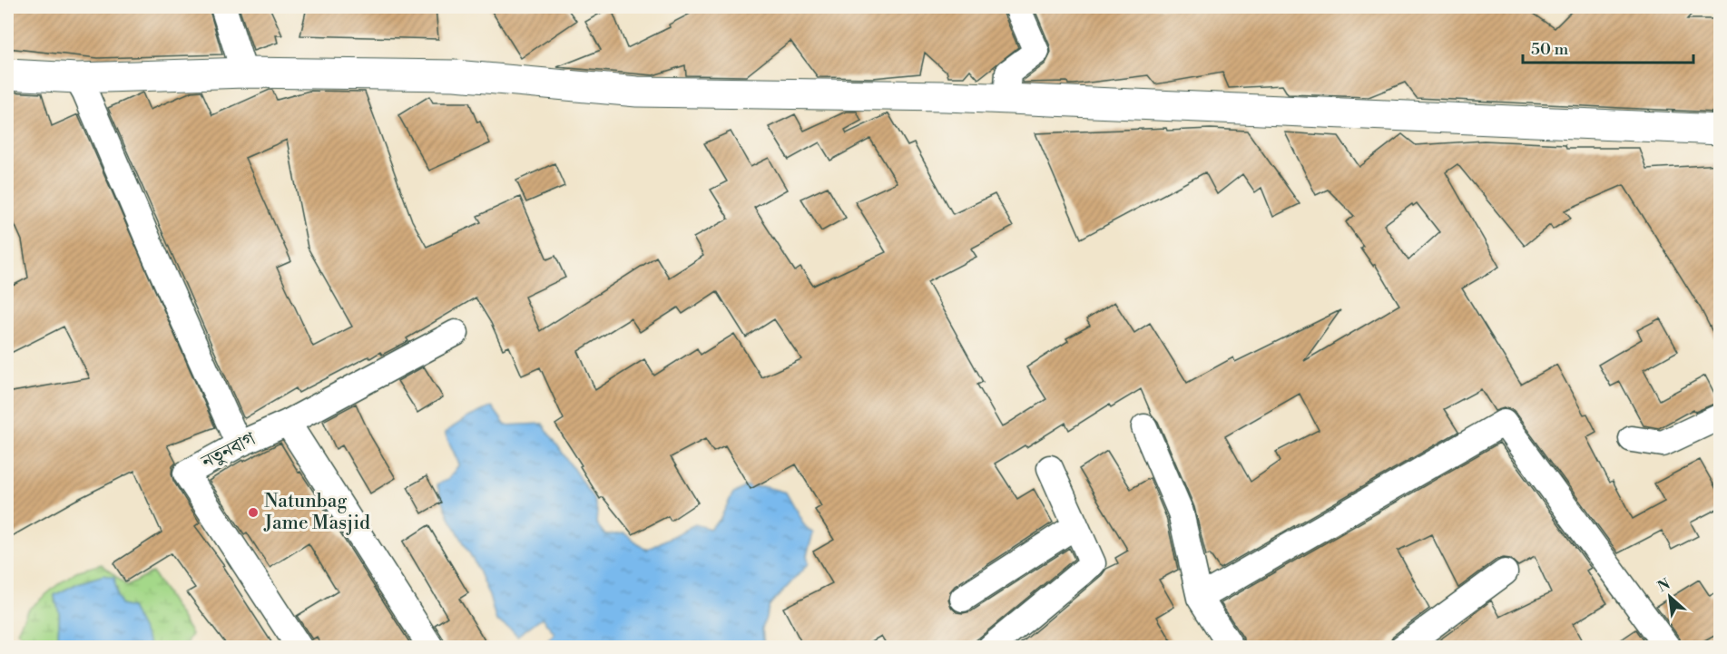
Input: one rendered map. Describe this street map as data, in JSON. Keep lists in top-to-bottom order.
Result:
{
  "streets": {
    "street": ["নতুনবাগ"]
  },
  "places": ["Natunbag Jame Masjid"],
  "scale_bar": "50 m",
  "north": "top left"
}
